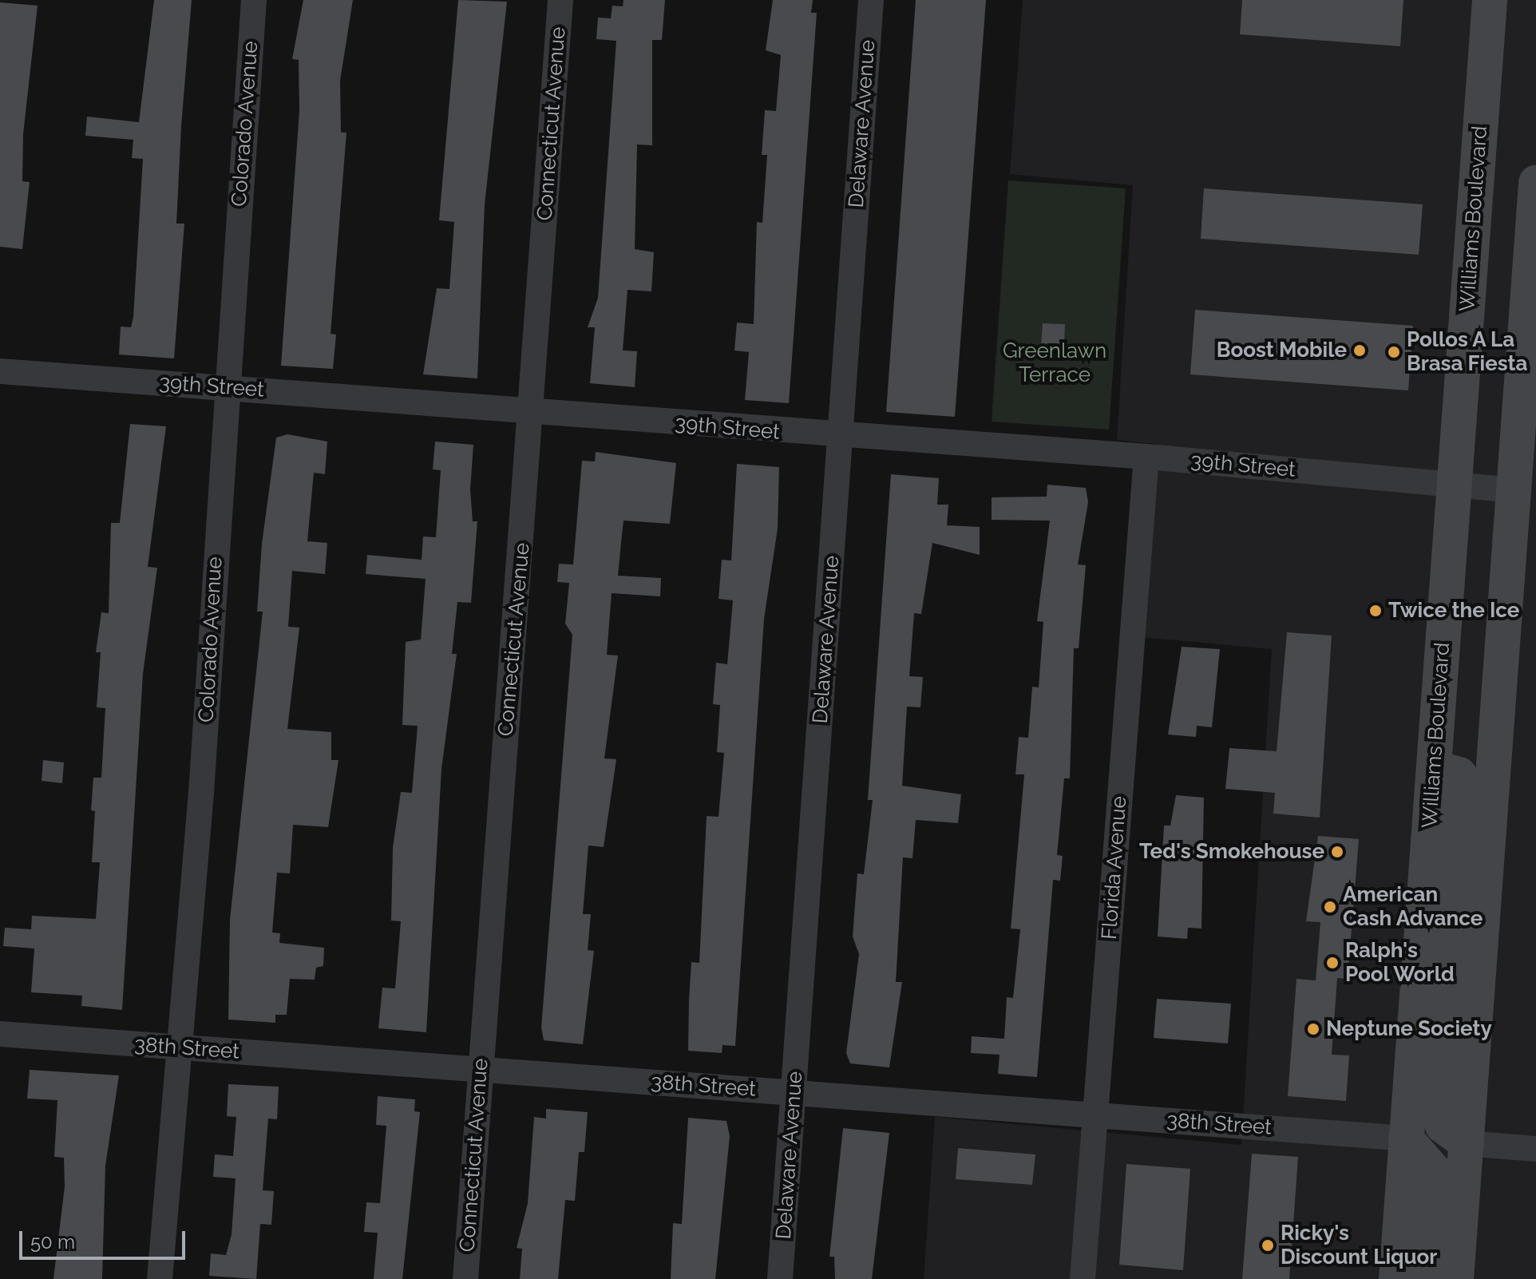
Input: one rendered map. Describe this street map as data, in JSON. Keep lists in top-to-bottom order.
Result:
{
  "streets": {
    "main road": ["Williams Boulevard"],
    "street": [
      "Colorado Avenue",
      "Connecticut Avenue",
      "Delaware Avenue",
      "39th Street",
      "Florida Avenue",
      "38th Street"
    ]
  },
  "crossings": [
    ["Colorado Avenue", "39th Street"],
    ["Colorado Avenue", "38th Street"],
    ["Connecticut Avenue", "39th Street"],
    ["Connecticut Avenue", "38th Street"],
    ["Delaware Avenue", "39th Street"],
    ["Delaware Avenue", "38th Street"],
    ["Williams Boulevard", "39th Street"],
    ["Williams Boulevard", "38th Street"],
    ["39th Street", "Florida Avenue"],
    ["Florida Avenue", "38th Street"]
  ],
  "parks": ["Greenlawn Terrace"],
  "places": [
    "Boost Mobile",
    "Pollos A La Brasa Fiesta",
    "Twice the Ice",
    "Ted's Smokehouse",
    "American Cash Advance",
    "Ralph's Pool World",
    "Neptune Society",
    "Ricky's Discount Liquor"
  ],
  "scale_bar": "50 m"
}
